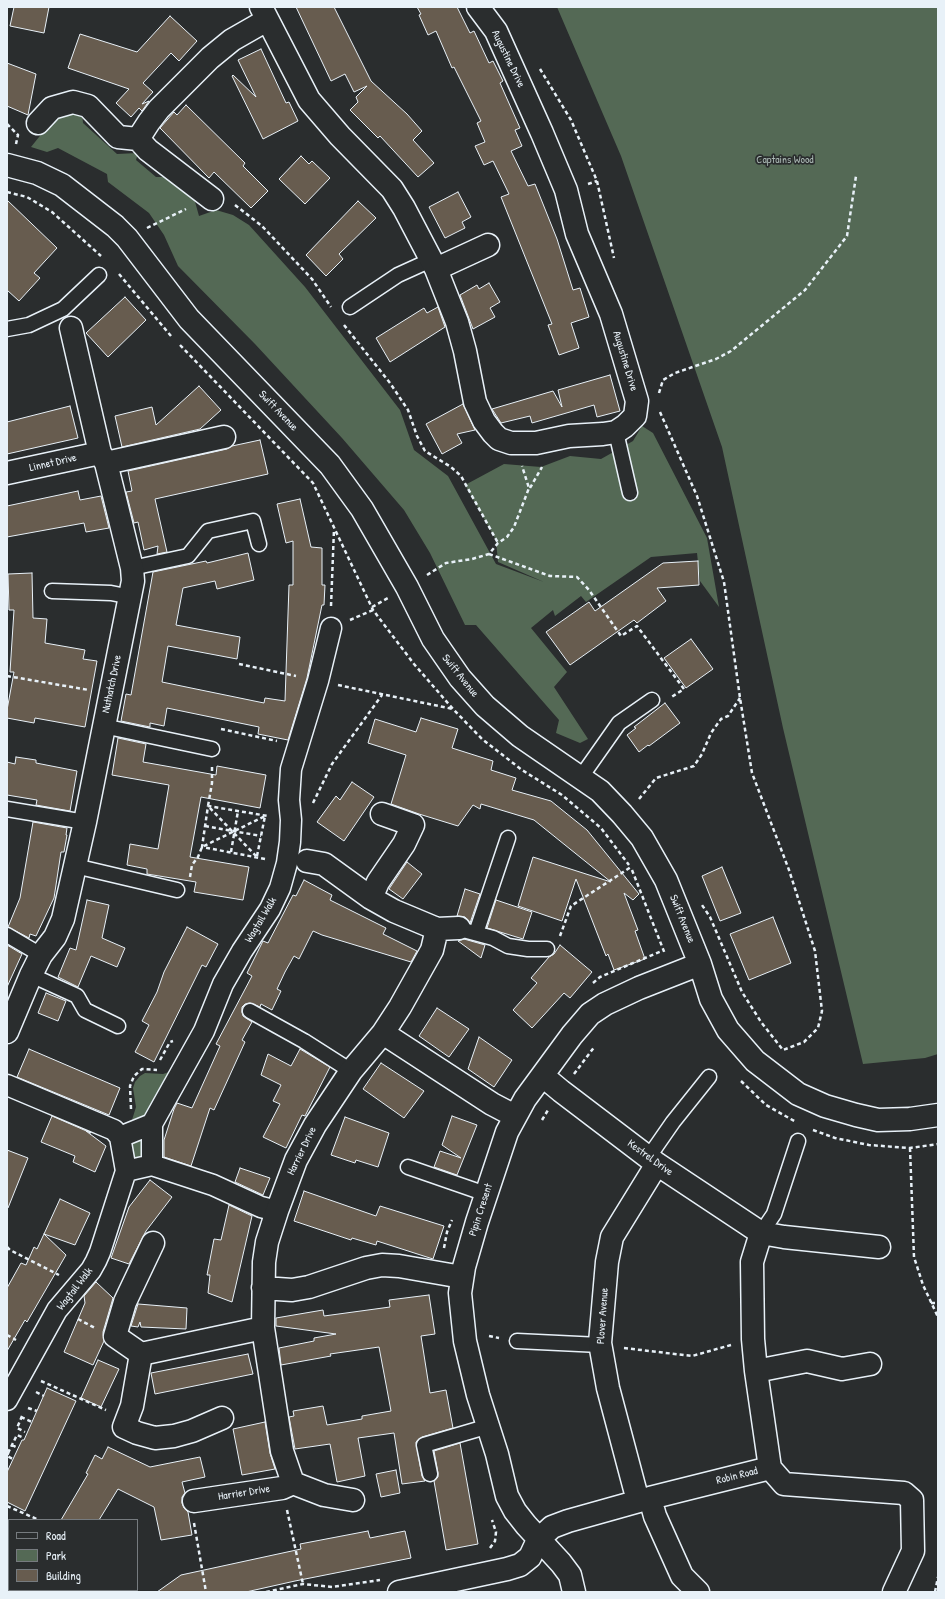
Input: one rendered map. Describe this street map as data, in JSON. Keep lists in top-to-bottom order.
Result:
{
  "streets": {
    "street": [
      "Augustine Drive",
      "Swift Avenue",
      "Linnet Drive",
      "Nuthatch Drive",
      "Wagtail Walk",
      "Harrier Drive",
      "Kestrel Drive",
      "Pipin Cresent",
      "Plover Avenue",
      "Robin Road"
    ]
  },
  "crossings": [
    ["Swift Avenue", "Pipin Cresent"],
    ["Linnet Drive", "Nuthatch Drive"],
    ["Kestrel Drive", "Pipin Cresent"],
    ["Kestrel Drive", "Plover Avenue"],
    ["Pipin Cresent", "Robin Road"],
    ["Plover Avenue", "Robin Road"]
  ],
  "parks": ["Captains Wood"],
  "legend": ["Road", "Park", "Building"]
}
